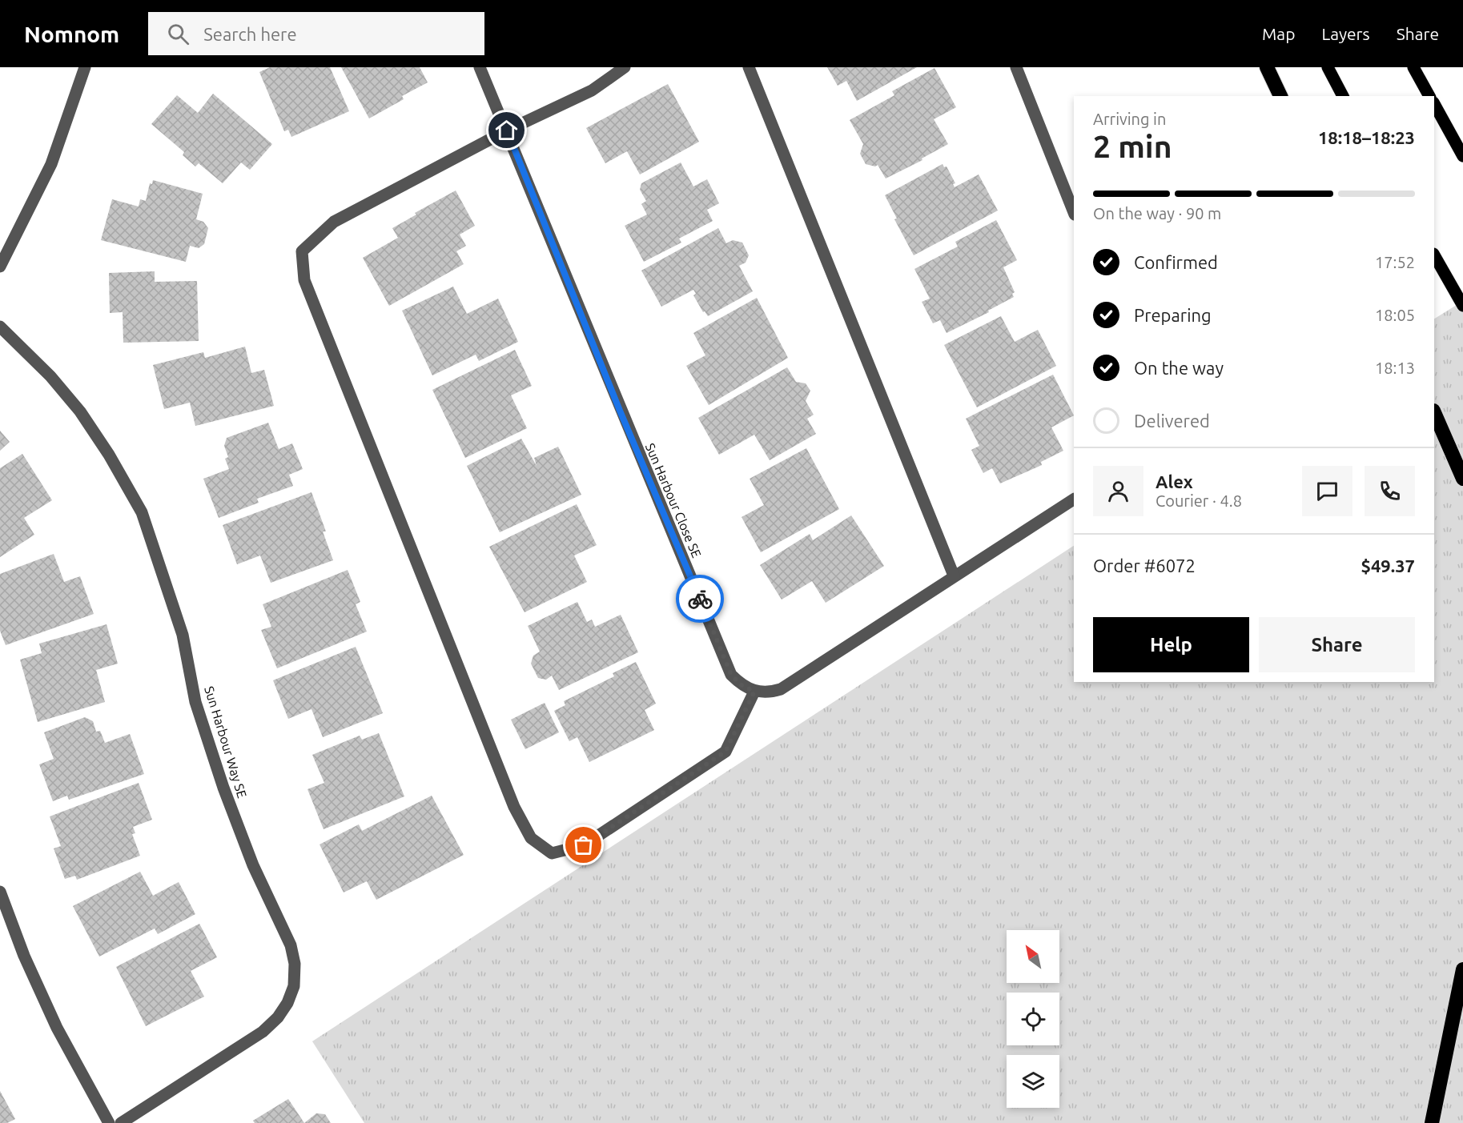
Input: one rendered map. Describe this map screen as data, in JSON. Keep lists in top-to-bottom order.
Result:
{
  "streets": {
    "street": ["Sun Harbour Close SE", "Sun Harbour Way SE"]
  },
  "north": "top left",
  "page": {
    "header": "Nomnom",
    "search": "Search here",
    "nav": ["Map", "Layers", "Share"],
    "heading": ["2 min", "Arriving in", "18:18–18:23"],
    "panel": [
      "Alex",
      "Courier · 4.8",
      "Order #6072",
      "$49.37"
    ],
    "bar": "On the way · 90 m",
    "list": [
      ["Confirmed", "17:52"],
      ["Preparing", "18:05"],
      ["On the way", "18:13"],
      "Delivered"
    ],
    "buttons": ["Help", "Share"]
  }
}
